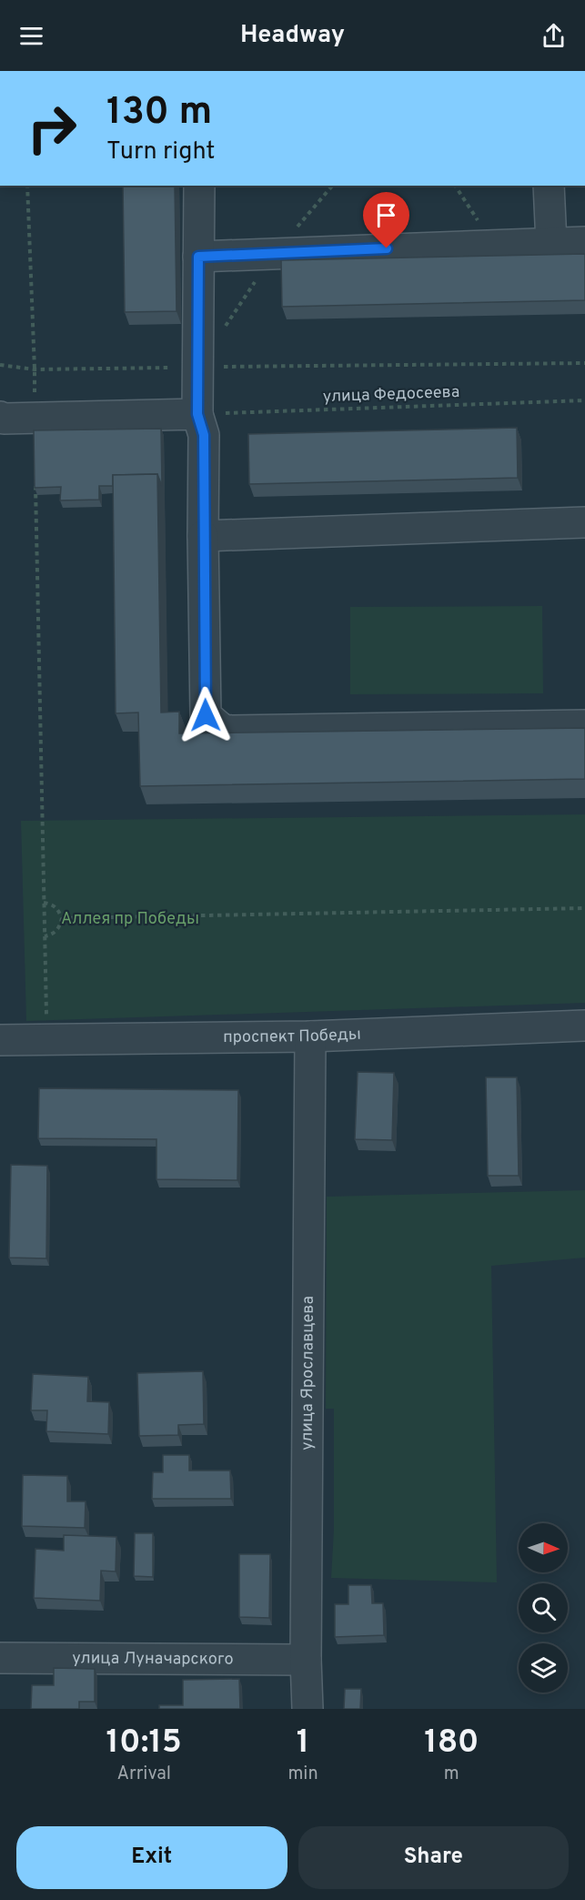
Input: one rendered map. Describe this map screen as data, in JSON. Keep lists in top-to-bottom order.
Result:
{
  "streets": {
    "street": ["проспект Победы", "улица Ярославцева", "улица Луначарского"],
    "path": ["улица Федосеева"]
  },
  "crossings": [
    ["проспект Победы", "улица Ярославцева"],
    ["улица Ярославцева", "улица Луначарского"]
  ],
  "parks": ["Аллея пр Победы"],
  "north": "right",
  "page": {
    "header": "Headway",
    "turn": ["130 m", "Turn right"],
    "eta": [
      "10:15",
      "Arrival",
      "1",
      "min",
      "180",
      "m"
    ],
    "buttons": ["Exit", "Share"]
  }
}
